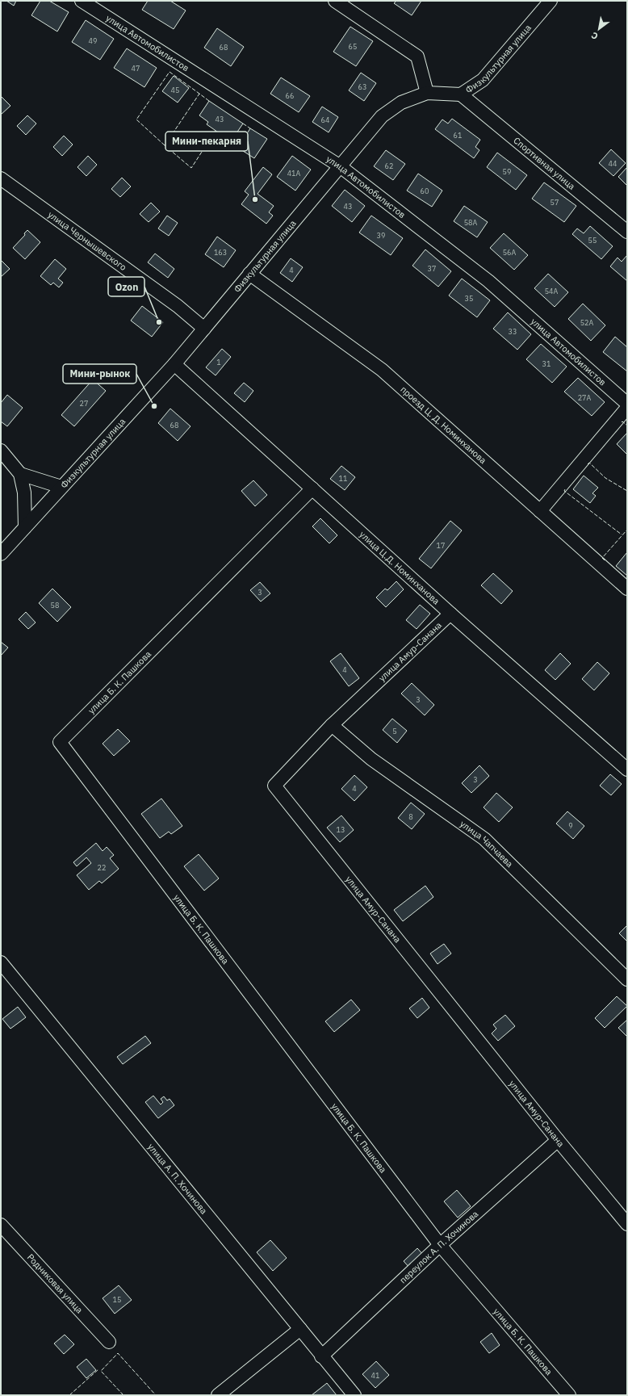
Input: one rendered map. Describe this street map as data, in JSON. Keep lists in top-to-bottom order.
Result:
{
  "streets": {
    "street": [
      "улица Автомобилистов",
      "Физкультурная улица",
      "Спортивная улица",
      "улица Чернышевского",
      "проезд Ц. Д. Номинханова",
      "улица Ц.Д. Номинханова",
      "улица Амур-Санана",
      "улица Б. К. Пашкова",
      "улица Чапчаева",
      "улица А. П. Хочинова",
      "переулок А. П. Хочинова",
      "Родниковая улица"
    ]
  },
  "crossings": [
    ["улица Автомобилистов", "Физкультурная улица"],
    ["Физкультурная улица", "Спортивная улица"],
    ["Физкультурная улица", "улица Чернышевского"],
    ["Физкультурная улица", "проезд Ц. Д. Номинханова"],
    ["Физкультурная улица", "улица Ц.Д. Номинханова"],
    ["улица Ц.Д. Номинханова", "улица Амур-Санана"],
    ["улица Ц.Д. Номинханова", "улица Б. К. Пашкова"],
    ["улица Амур-Санана", "улица Чапчаева"],
    ["улица Амур-Санана", "переулок А. П. Хочинова"],
    ["улица Б. К. Пашкова", "переулок А. П. Хочинова"],
    ["улица А. П. Хочинова", "переулок А. П. Хочинова"]
  ],
  "places": ["Мини-пекарня", "Ozon", "Мини-рынок"],
  "house_numbers": [
    "49",
    "65",
    "68",
    "47",
    "63",
    "45",
    "66",
    "43",
    "64",
    "61",
    "44",
    "62",
    "59",
    "41А",
    "60",
    "57",
    "43",
    "58А",
    "39",
    "55",
    "163",
    "56А",
    "37",
    "4",
    "54А",
    "35",
    "52А",
    "33",
    "1",
    "31",
    "27А",
    "27",
    "68",
    "11",
    "17",
    "3",
    "58",
    "4",
    "3",
    "5",
    "3",
    "4",
    "8",
    "9",
    "13",
    "22",
    "15",
    "41"
  ],
  "north": "bottom left"
}
